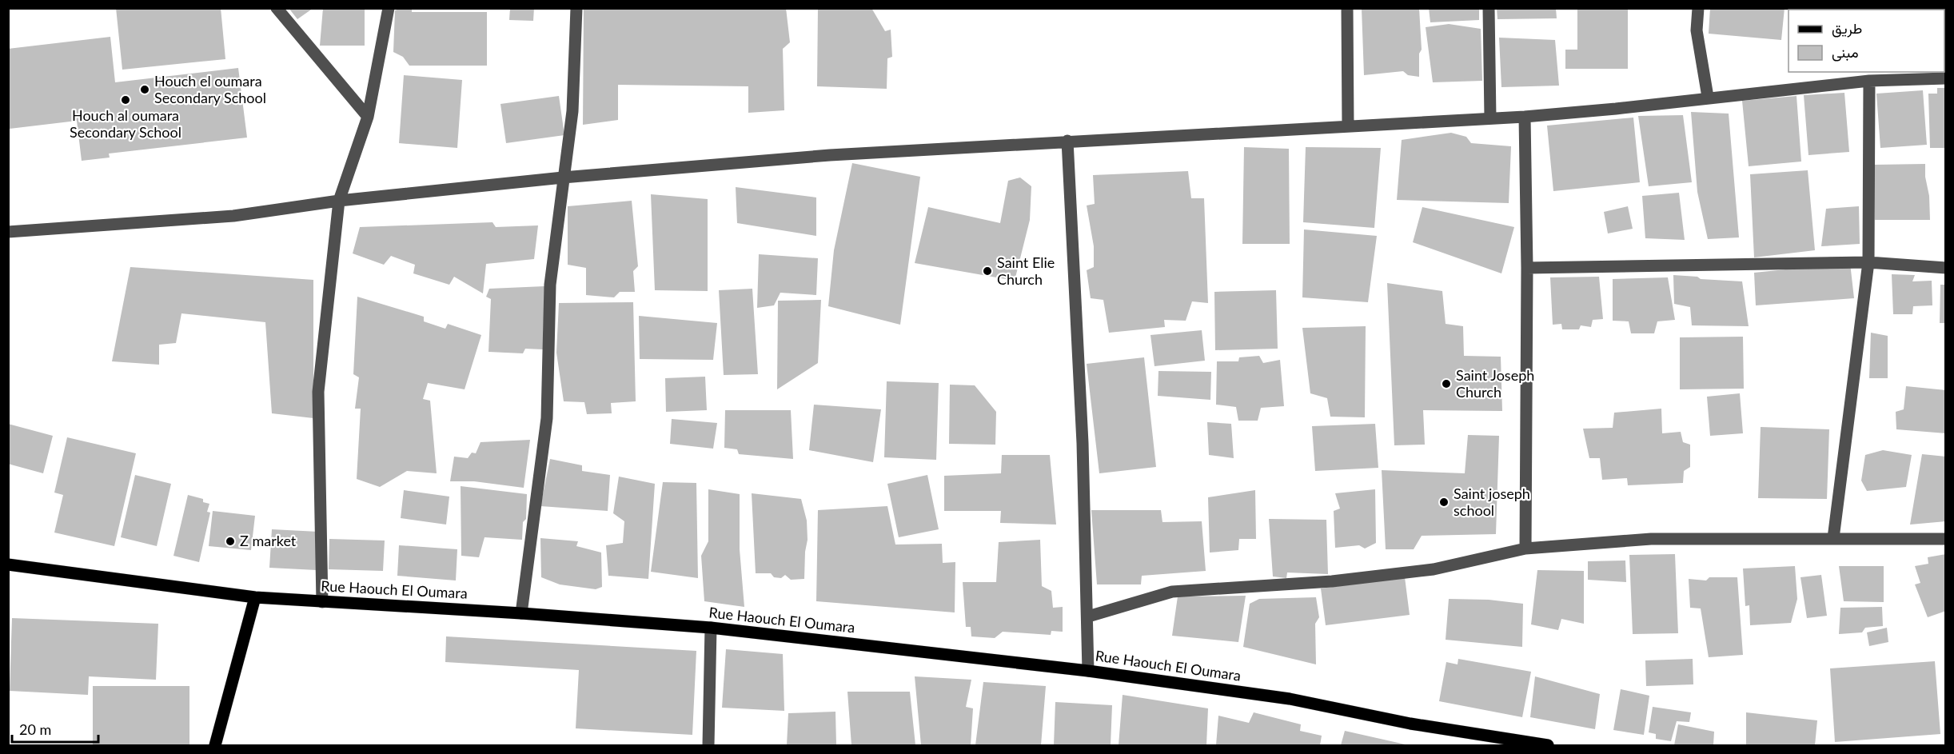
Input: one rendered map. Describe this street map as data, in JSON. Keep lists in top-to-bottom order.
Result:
{
  "streets": {
    "main road": ["Rue Haouch El Oumara"]
  },
  "places": [
    "Houch el oumara Secondary School",
    "Houch al oumara Secondary School",
    "Saint Elie Church",
    "Saint Joseph Church",
    "Saint joseph school",
    "Z market"
  ],
  "legend": ["طريق", "مبنى"],
  "scale_bar": "20 m"
}
